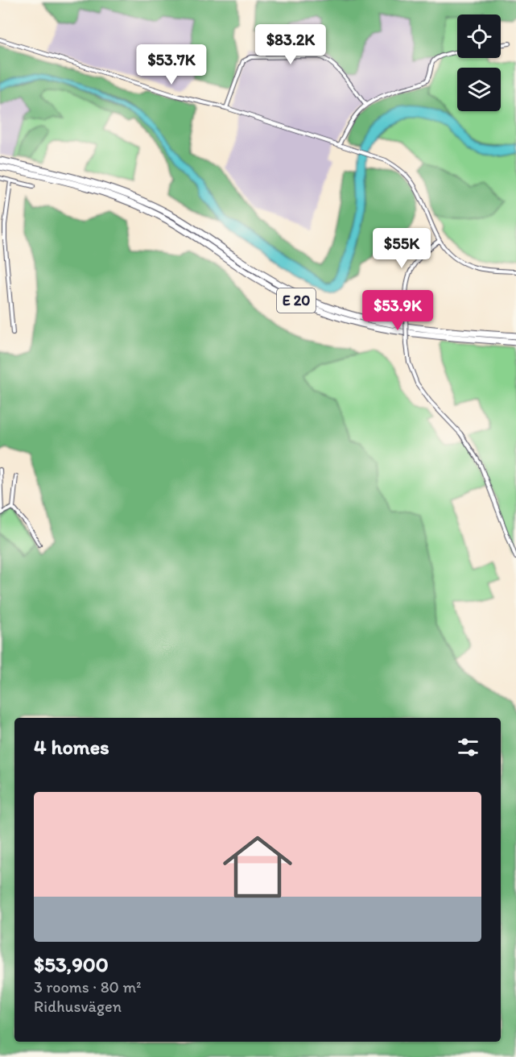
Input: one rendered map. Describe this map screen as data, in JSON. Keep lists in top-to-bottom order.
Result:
{
  "streets": {
    "highway": ["E 20"]
  },
  "page": {
    "price": [
      "$83.2K",
      "$53.7K",
      "$55K",
      "$53.9K"
    ],
    "heading": "4 homes",
    "list": [
      {
        "name": "$53,900",
        "note": "3 rooms · 80 m² · Ridhusvägen"
      }
    ]
  }
}
